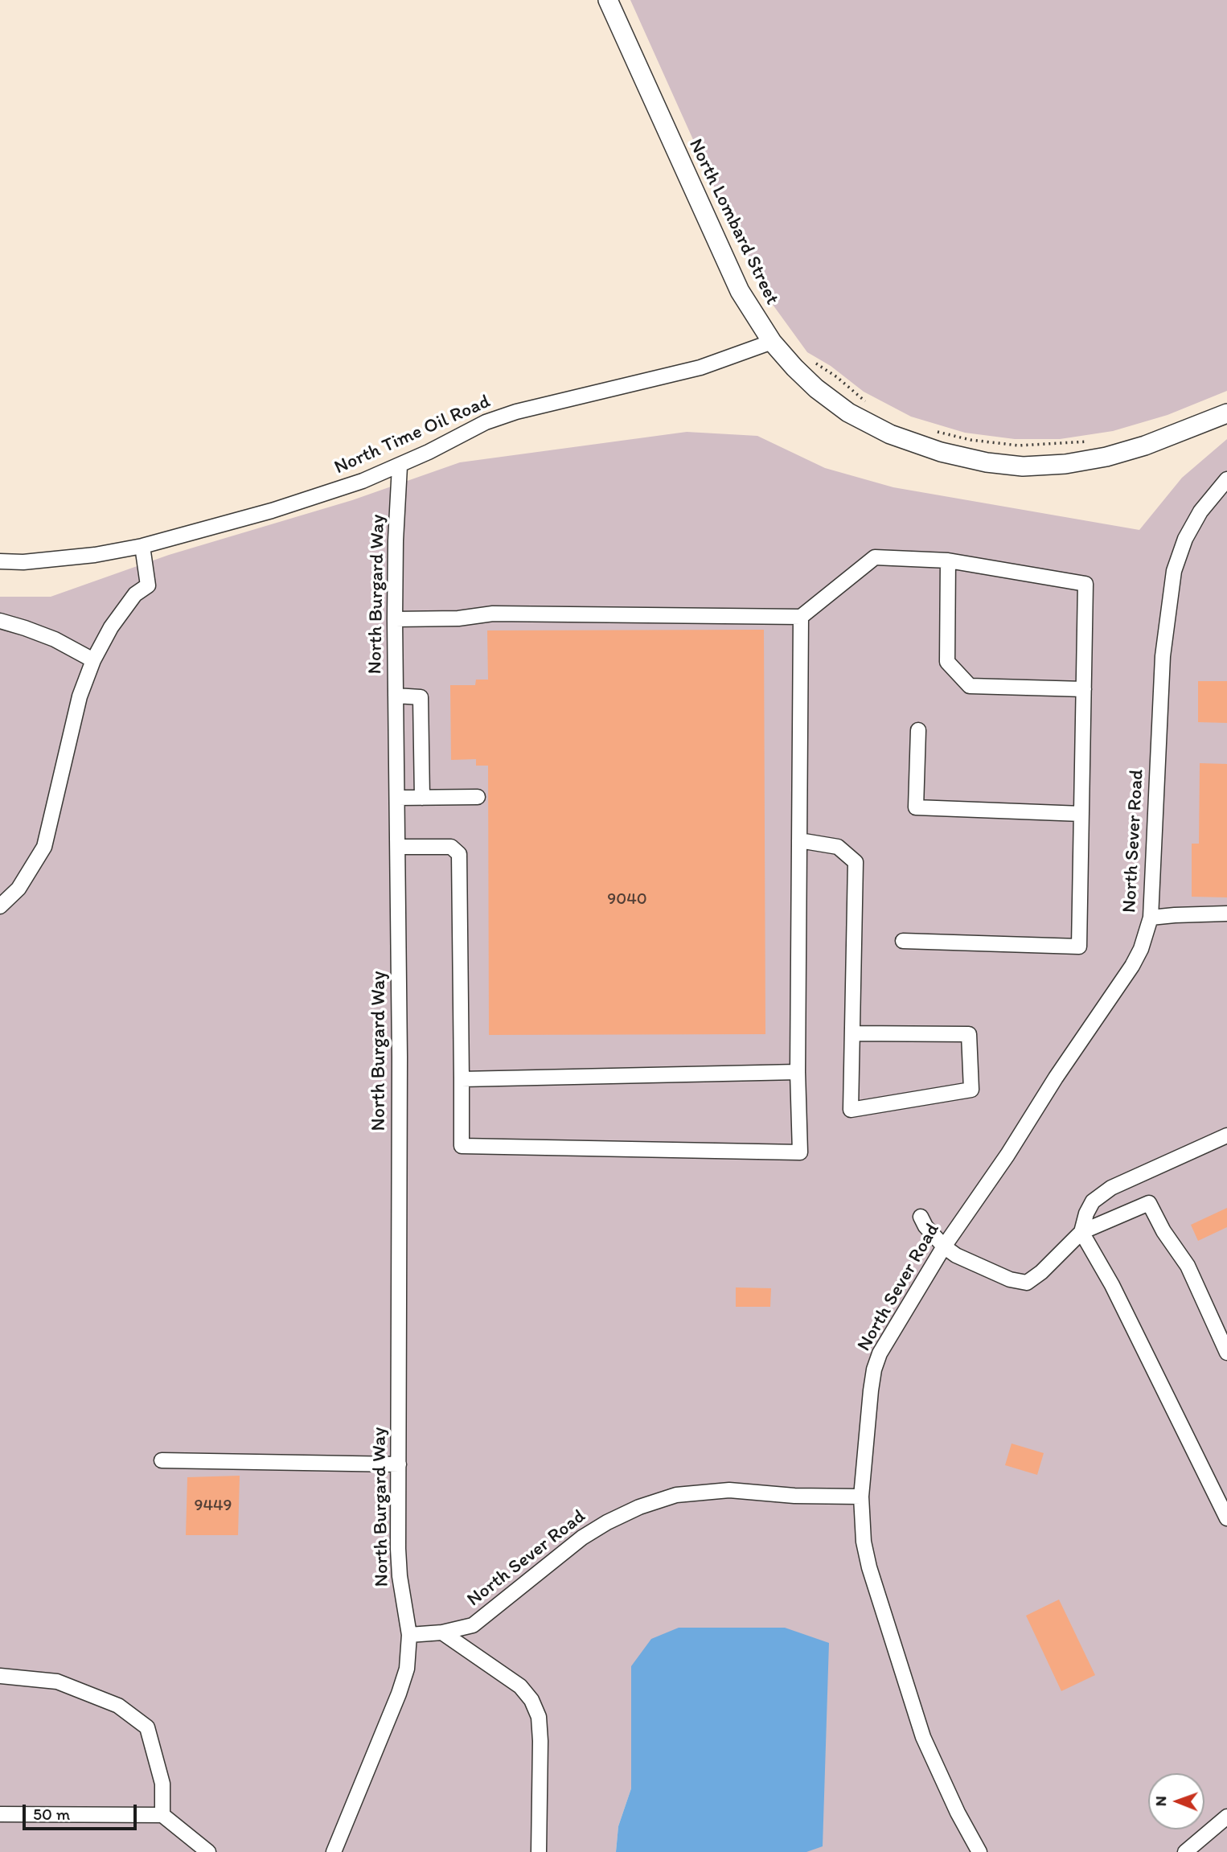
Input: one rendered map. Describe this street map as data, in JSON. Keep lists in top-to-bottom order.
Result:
{
  "streets": {
    "main road": ["North Lombard Street"],
    "street": ["North Time Oil Road", "North Burgard Way", "North Sever Road"]
  },
  "crossings": [
    ["North Lombard Street", "North Time Oil Road"],
    ["North Time Oil Road", "North Burgard Way"],
    ["North Burgard Way", "North Sever Road"]
  ],
  "house_numbers": ["9040", "9449"],
  "scale_bar": "50 m",
  "north": "left"
}
